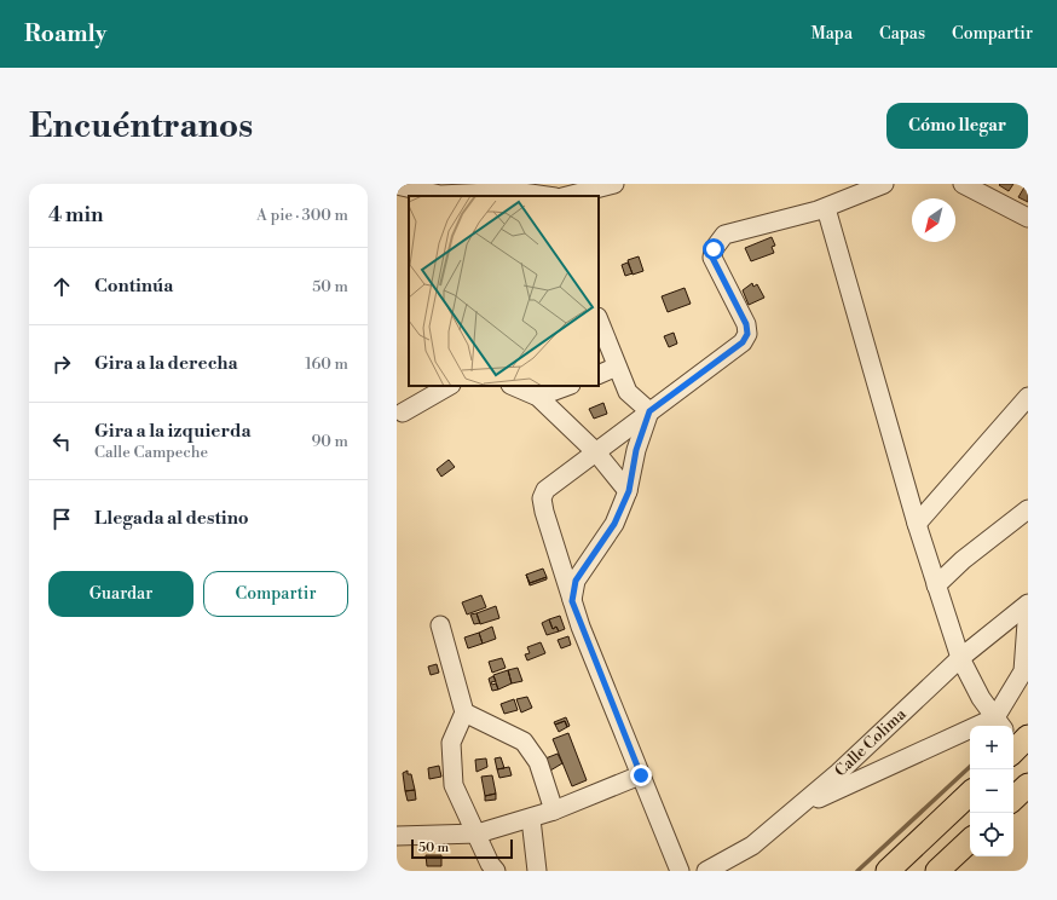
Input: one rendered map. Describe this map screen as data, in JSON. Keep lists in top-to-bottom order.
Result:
{
  "streets": {
    "street": ["Calle Colima"]
  },
  "scale_bar": "50 m",
  "north": "bottom left",
  "page": {
    "header": "Roamly",
    "nav": ["Mapa", "Capas", "Compartir"],
    "buttons": [
      "Cómo llegar",
      ["Guardar", "Compartir"]
    ],
    "title": "Encuéntranos",
    "heading": ["4 min", "A pie · 300 m"],
    "list": [
      ["Continúa", "50 m"],
      ["Gira a la derecha", "160 m"],
      ["Gira a la izquierda", "Calle Campeche", "90 m"],
      "Llegada al destino"
    ],
    "map_buttons": ["+", "−"],
    "scale": "50 m"
  }
}
